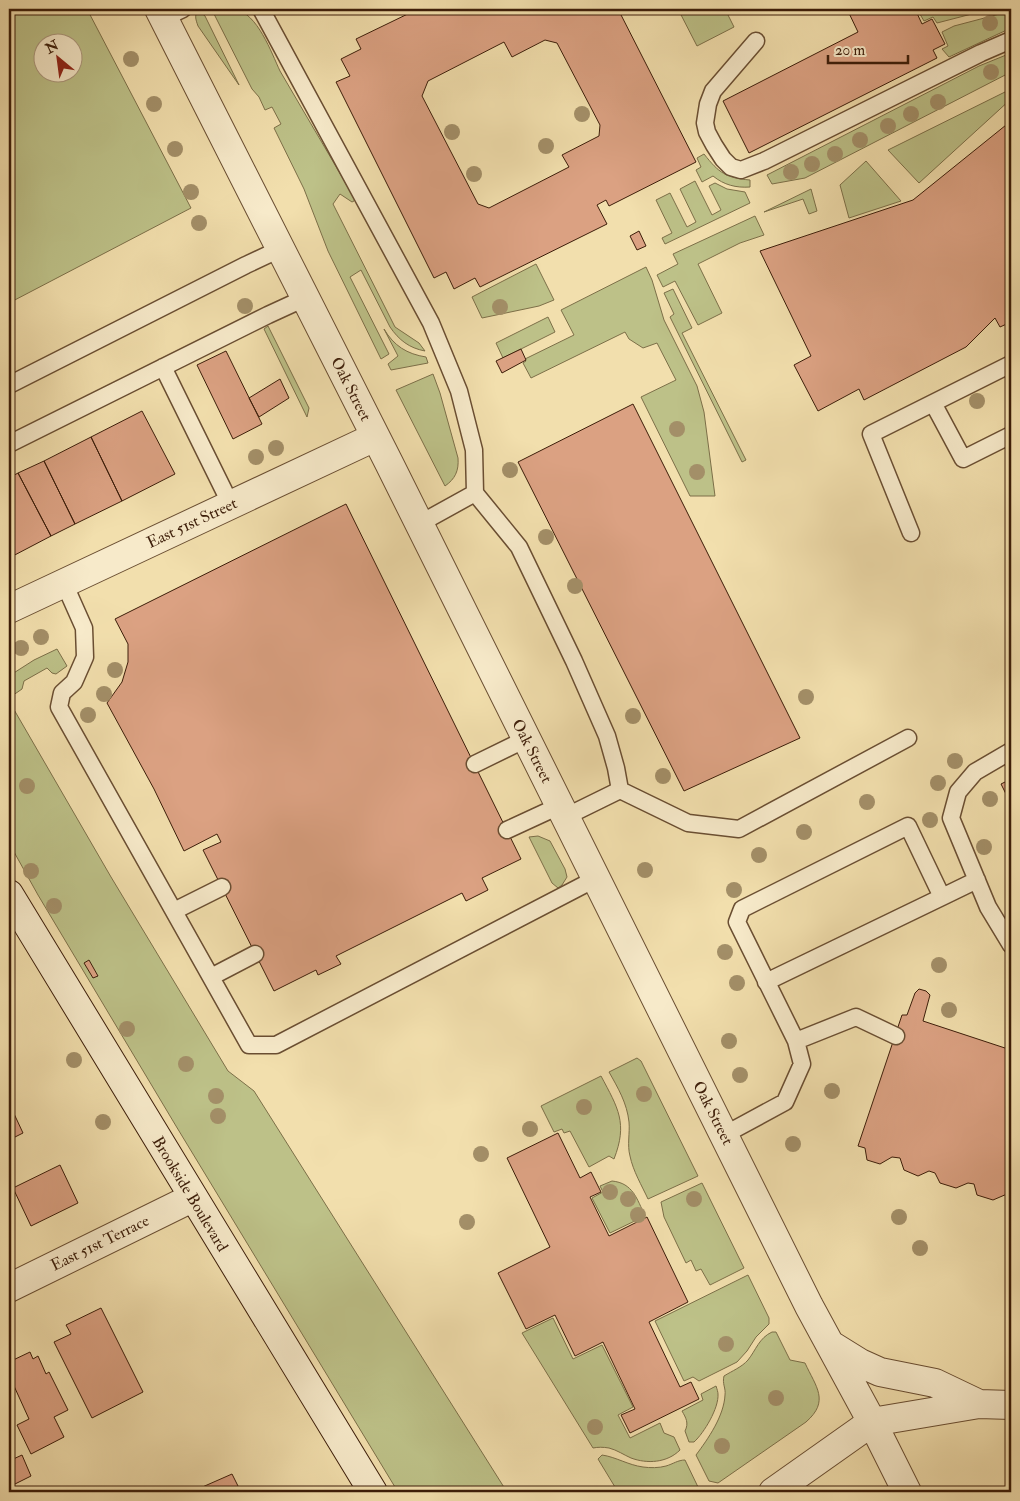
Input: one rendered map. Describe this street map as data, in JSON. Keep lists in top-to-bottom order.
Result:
{
  "streets": {
    "street": [
      "Oak Street",
      "East 51st Street",
      "Brookside Boulevard",
      "East 51st Terrace"
    ]
  },
  "crossings": [
    ["Oak Street", "East 51st Street"],
    ["Brookside Boulevard", "East 51st Terrace"]
  ],
  "scale_bar": "20 m",
  "north": "top left"
}
